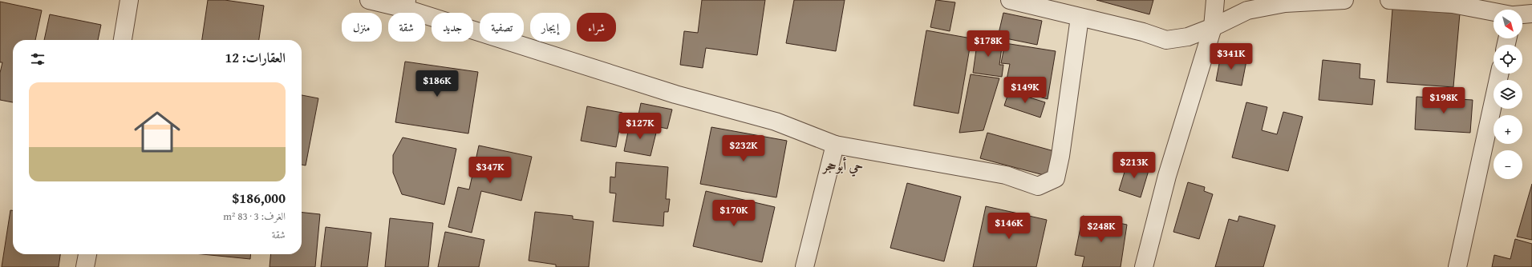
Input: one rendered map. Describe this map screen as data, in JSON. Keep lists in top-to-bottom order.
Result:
{
  "districts": ["حي أبوحجر"],
  "north": "bottom right",
  "page": {
    "map_buttons": ["+", "−"],
    "chip": [
      "شراء",
      "إيجار",
      "تصفية",
      "جديد",
      "شقة",
      "منزل"
    ],
    "price": [
      "$178K",
      "$341K",
      "$186K",
      "$149K",
      "$198K",
      "$127K",
      "$232K",
      "$213K",
      "$347K",
      "$170K",
      "$146K",
      "$248K"
    ],
    "heading": "العقارات: 12",
    "list": [
      {
        "name": "$186,000",
        "note": "الغرف: 3 · 83 m² · شقة"
      }
    ]
  }
}
